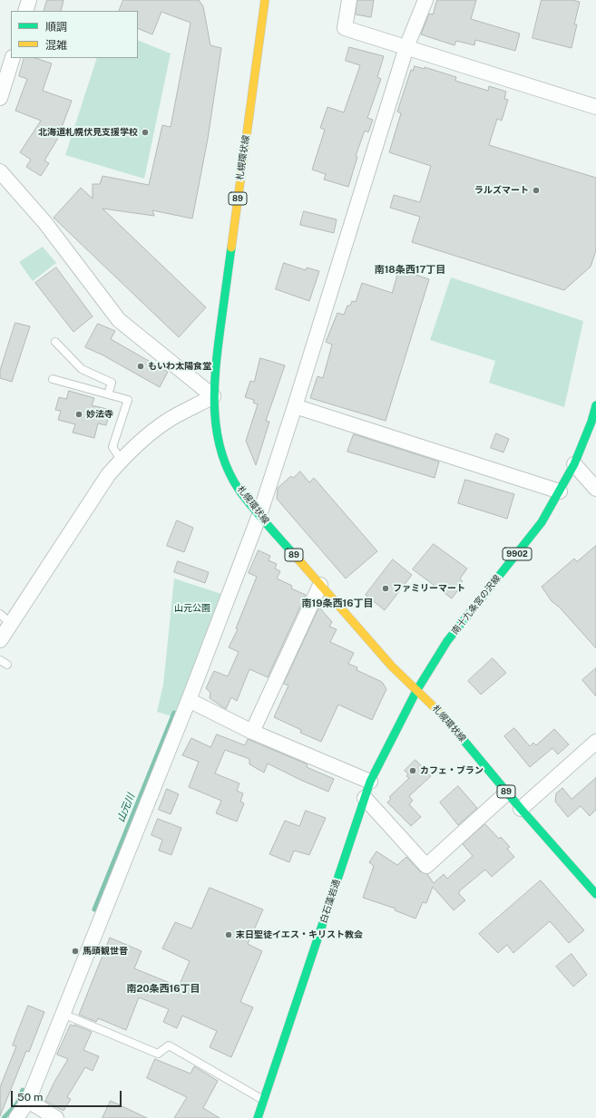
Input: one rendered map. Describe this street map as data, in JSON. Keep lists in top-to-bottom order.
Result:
{
  "streets": {
    "main road": [
      "札幌環状線",
      "89",
      "9902",
      "南十九条宮の沢線",
      "白石藻岩通"
    ]
  },
  "crossings": [
    ["札幌環状線", "南十九条宮の沢線"],
    ["札幌環状線", "白石藻岩通"],
    ["南十九条宮の沢線", "白石藻岩通"]
  ],
  "districts": ["南18条西17丁目", "南19条西16丁目", "南20条西16丁目"],
  "water": ["山元川"],
  "parks": ["山元公園"],
  "places": [
    "北海道札幌伏見支援学校",
    "ラルズマート",
    "もいわ太陽食堂",
    "妙法寺",
    "ファミリーマート",
    "カフェ・ブラン",
    "末日聖徒イエス・キリスト教会",
    "馬頭観世音"
  ],
  "legend": ["順調", "混雑"],
  "scale_bar": "50 m"
}
